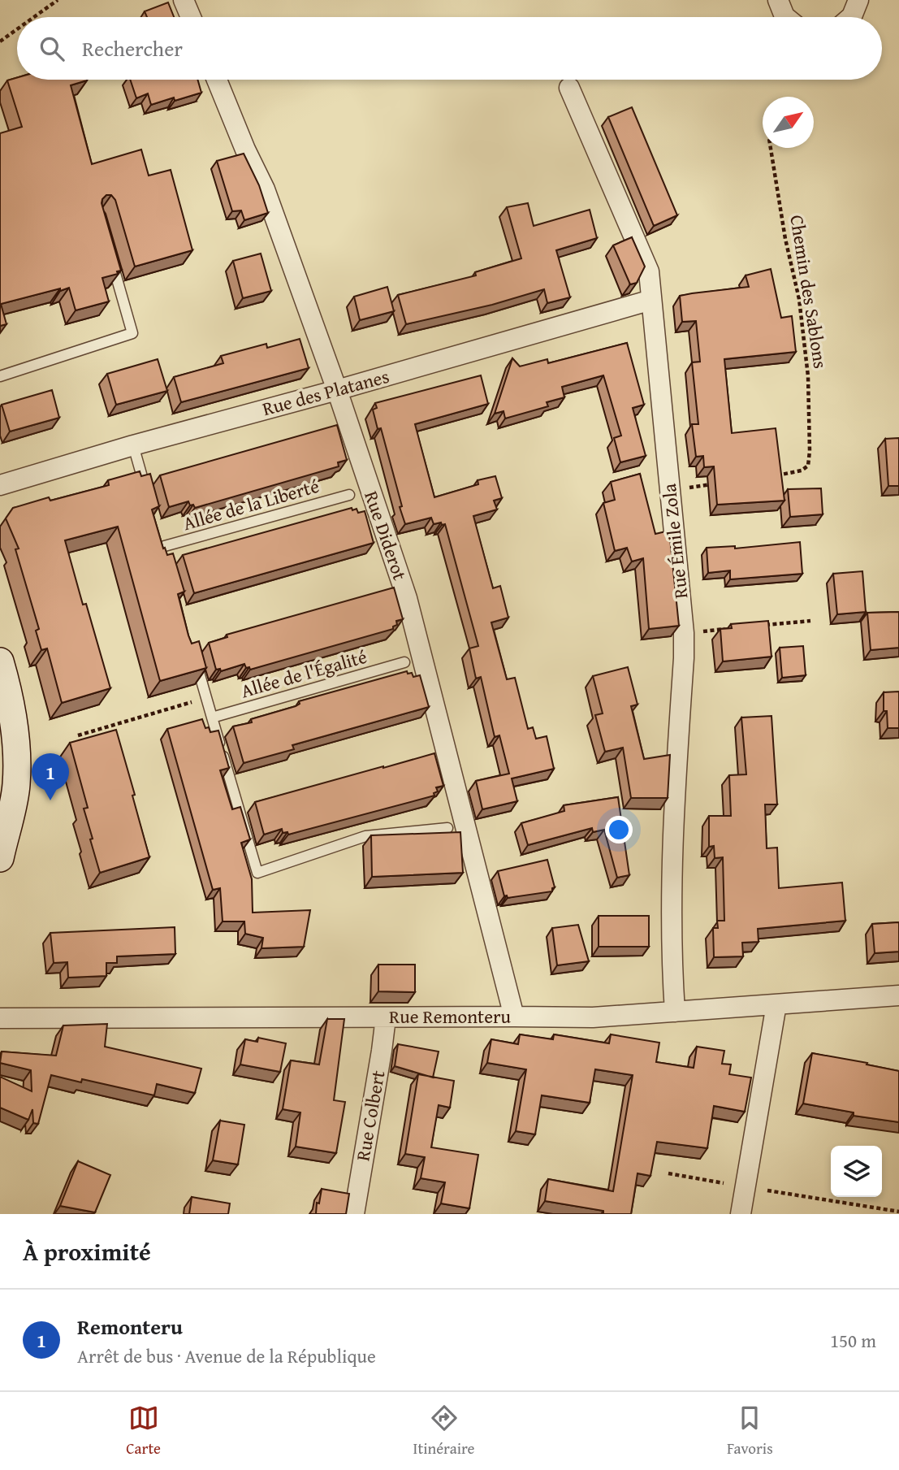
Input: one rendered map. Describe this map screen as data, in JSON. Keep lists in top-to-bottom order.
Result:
{
  "streets": {
    "street": [
      "Rue des Platanes",
      "Rue Diderot",
      "Rue Émile Zola",
      "Rue Remonteru",
      "Rue Colbert"
    ],
    "lane": ["Allée de la Liberté", "Allée de l'Égalité"],
    "path": ["Chemin des Sablons"]
  },
  "crossings": [
    ["Rue des Platanes", "Rue Diderot"],
    ["Rue des Platanes", "Rue Émile Zola"],
    ["Rue Diderot", "Rue Remonteru"],
    ["Rue Émile Zola", "Rue Remonteru"],
    ["Rue Remonteru", "Rue Colbert"]
  ],
  "north": "top right",
  "page": {
    "search": "Rechercher",
    "pins": "1",
    "heading": "À proximité",
    "list": [
      {
        "mark": "1",
        "name": "Remonteru",
        "note": "Arrêt de bus · Avenue de la République",
        "value": "150 m"
      }
    ],
    "nav": ["Carte", "Itinéraire", "Favoris"]
  }
}
